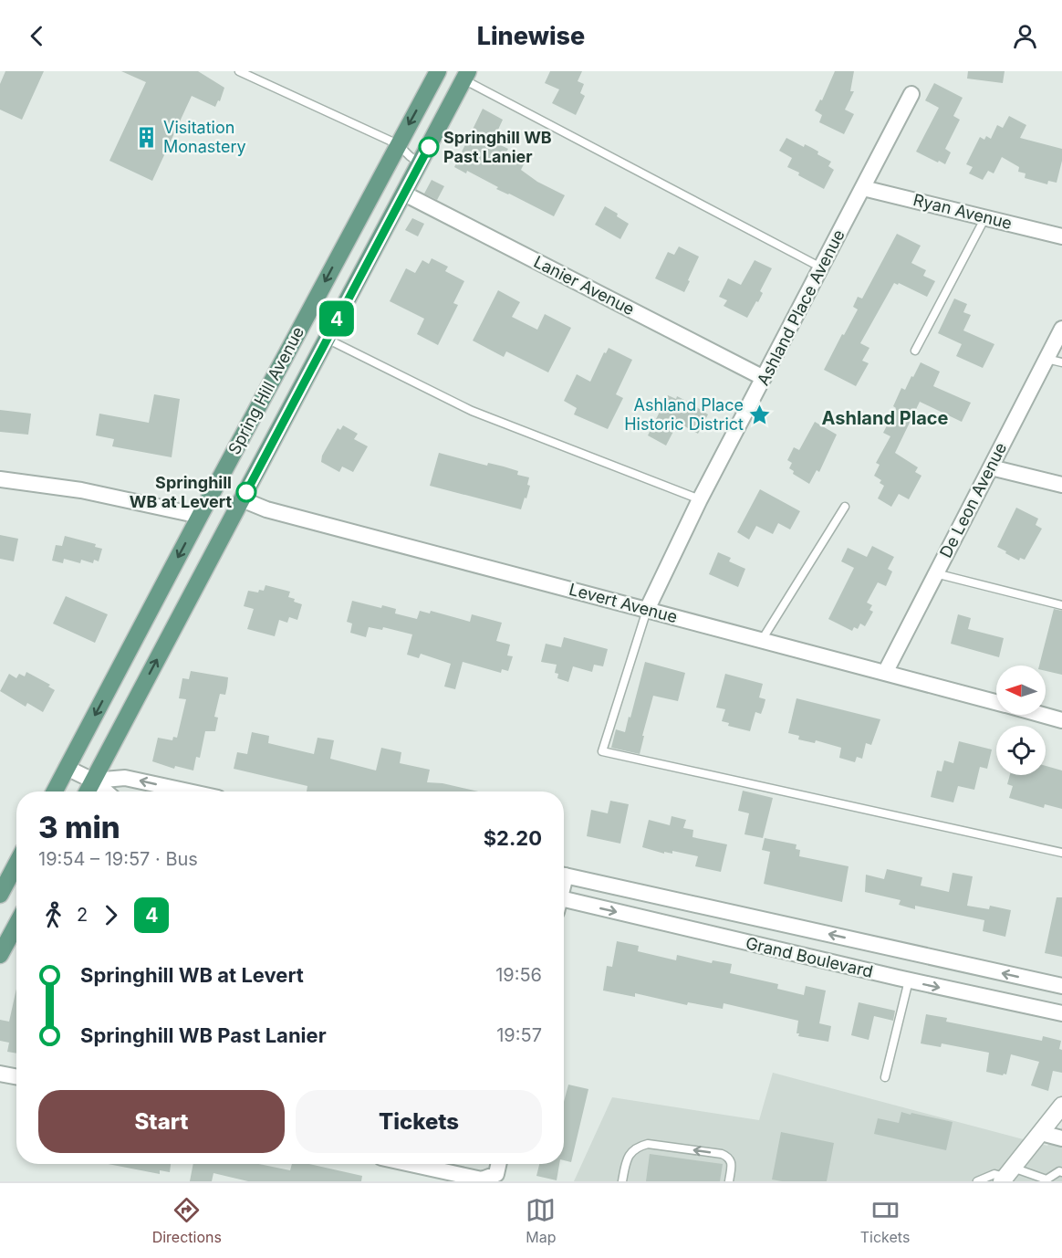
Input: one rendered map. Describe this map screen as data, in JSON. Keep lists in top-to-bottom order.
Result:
{
  "streets": {
    "main road": ["Spring Hill Avenue"],
    "street": [
      "Ryan Avenue",
      "Lanier Avenue",
      "Ashland Place Avenue",
      "De Leon Avenue",
      "Levert Avenue",
      "Grand Boulevard"
    ]
  },
  "crossings": [
    ["Ryan Avenue", "Ashland Place Avenue"],
    ["Lanier Avenue", "Ashland Place Avenue"],
    ["Lanier Avenue", "Spring Hill Avenue"],
    ["Ashland Place Avenue", "Levert Avenue"],
    ["Spring Hill Avenue", "Levert Avenue"],
    ["De Leon Avenue", "Levert Avenue"]
  ],
  "districts": ["Ashland Place"],
  "places": {
    "building": ["Visitation Monastery"],
    "other": ["Springhill WB Past Lanier", "Springhill WB at Levert"],
    "place": ["Ashland Place Historic District"]
  },
  "lines": ["bus line 4"],
  "north": "left",
  "page": {
    "header": "Linewise",
    "on_map": "4",
    "heading": ["3 min", "19:54 – 19:57 · Bus", "$2.20"],
    "legs": ["2", "4"],
    "list": [
      {
        "name": "Springhill WB at Levert",
        "value": "19:56"
      },
      {
        "name": "Springhill WB Past Lanier",
        "value": "19:57"
      }
    ],
    "buttons": ["Start", "Tickets"],
    "tabs": ["Directions", "Map", "Tickets"]
  }
}
